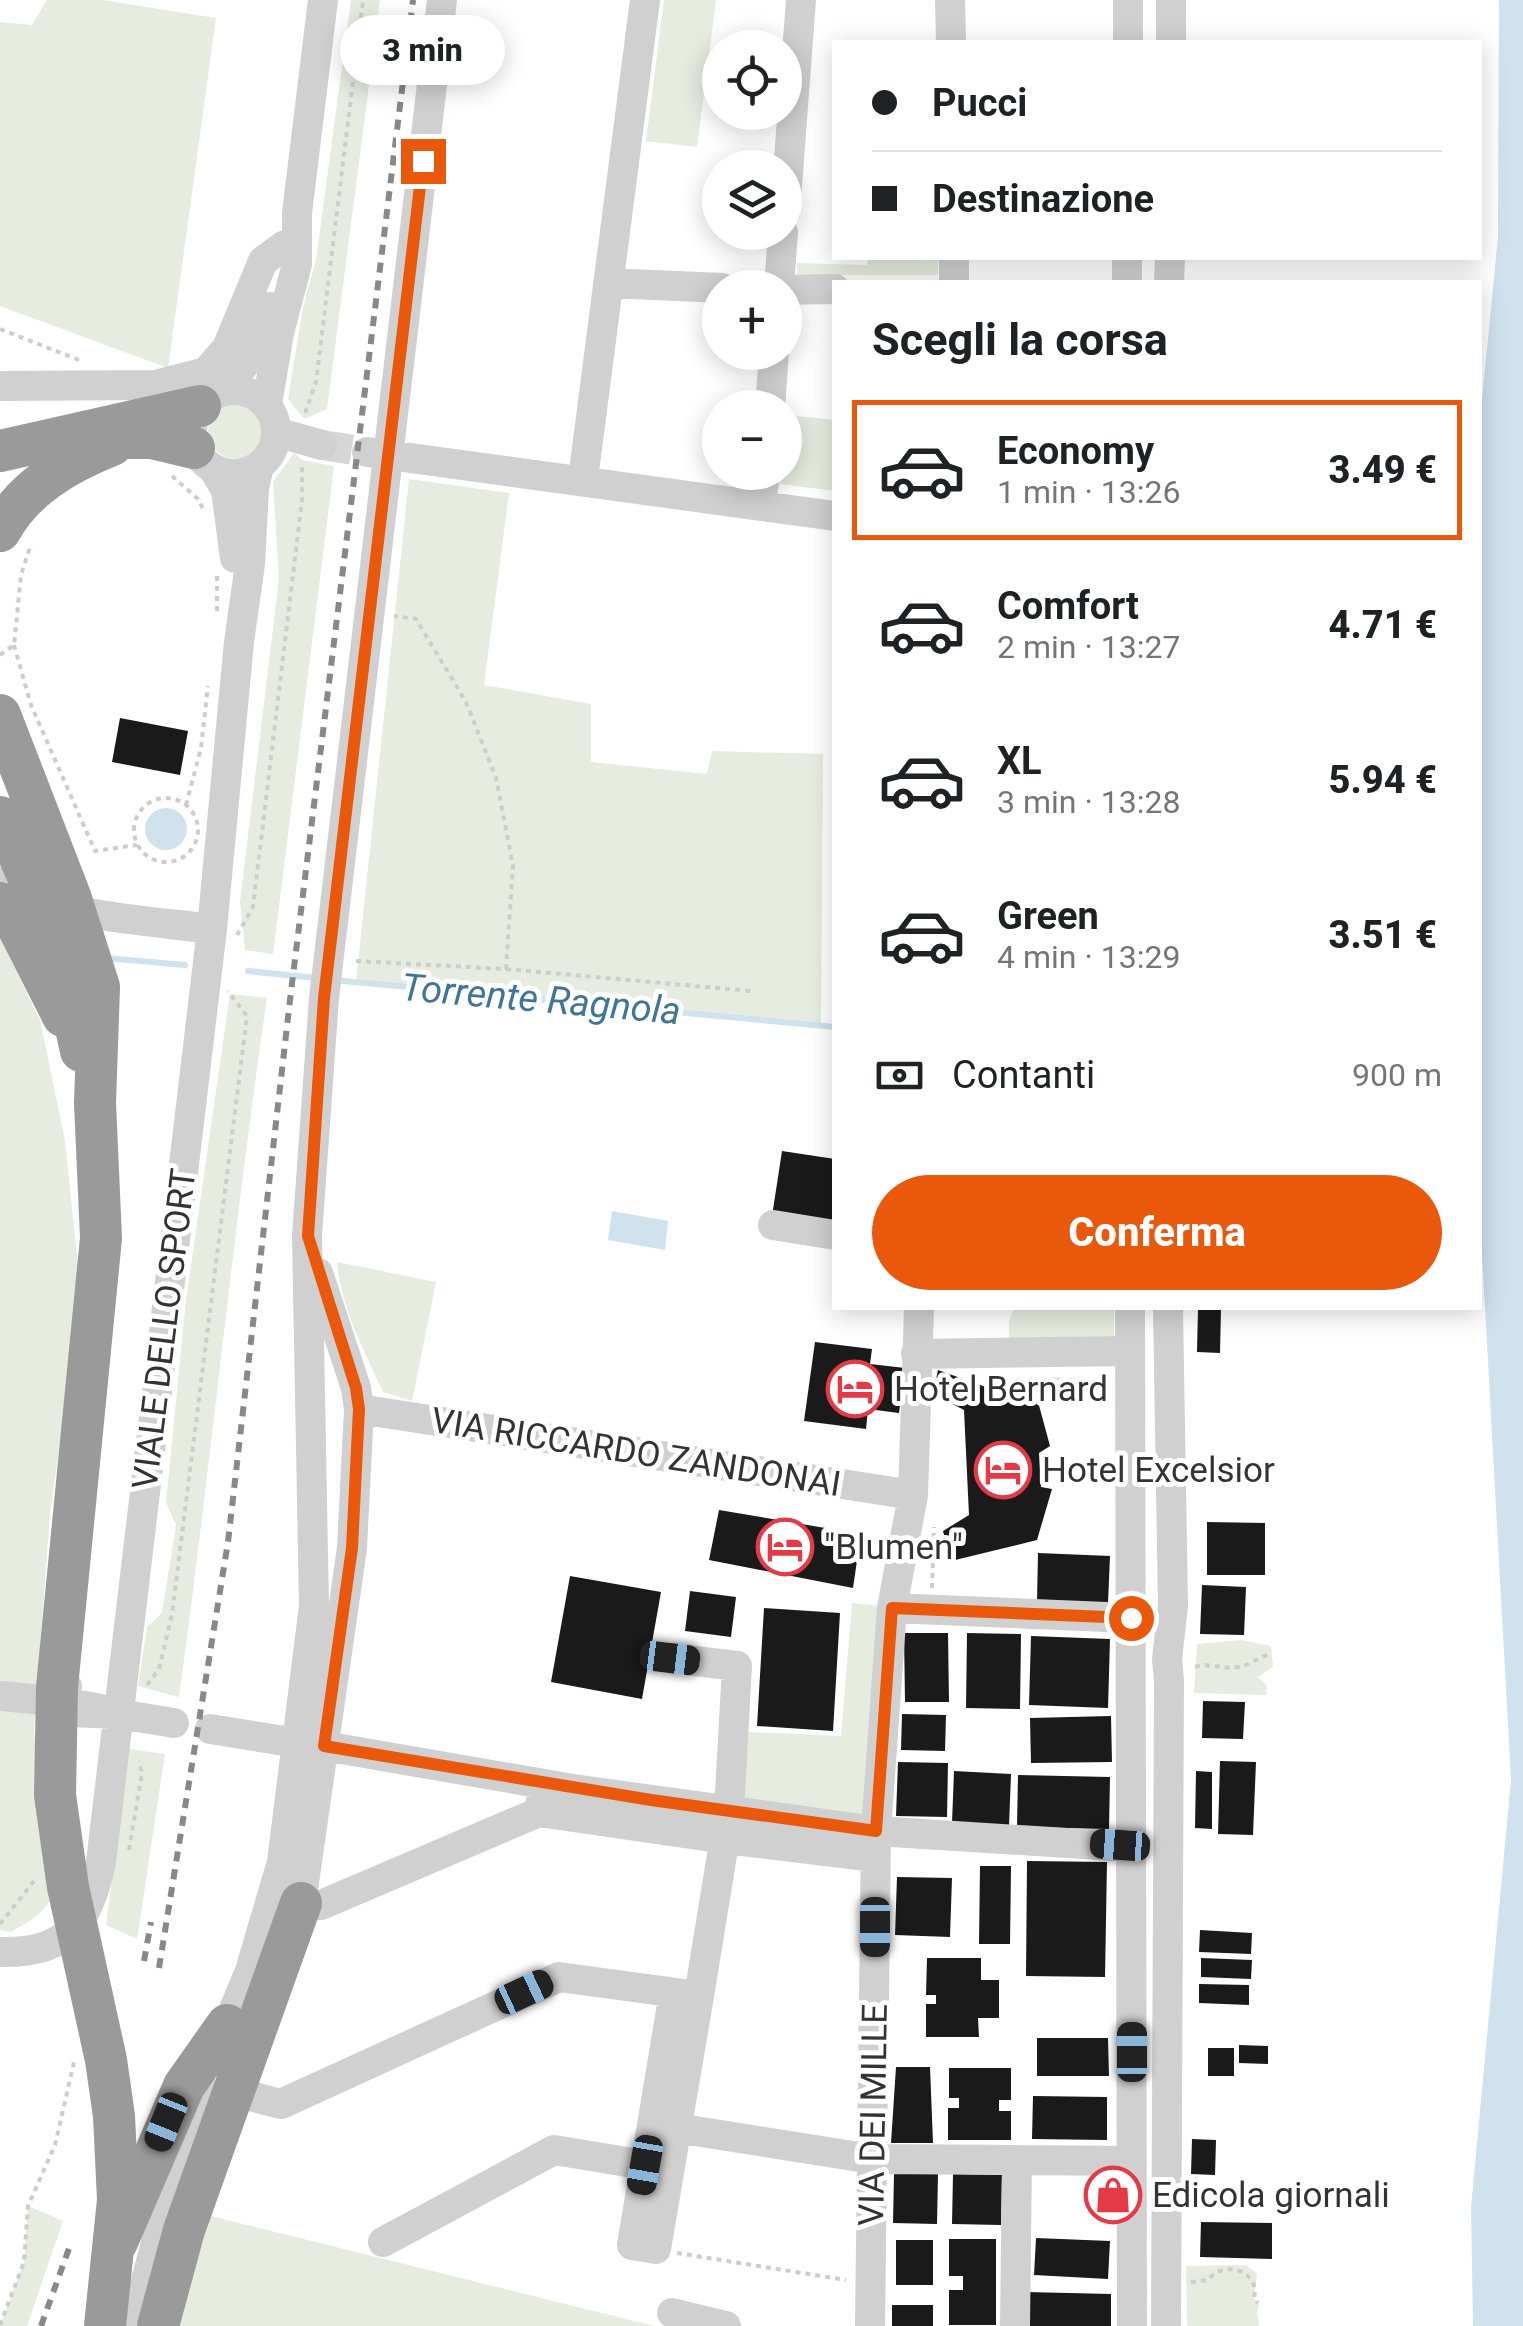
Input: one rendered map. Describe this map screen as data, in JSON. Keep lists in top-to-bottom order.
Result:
{
  "streets": {
    "street": ["VIALE DELLO SPORT", "VIA RICCARDO ZANDONAI", "VIA DEI MILLE"]
  },
  "crossings": [
    ["VIA RICCARDO ZANDONAI", "VIA DEI MILLE"]
  ],
  "water": ["Torrente Ragnola"],
  "places": {
    "hotel": ["Hotel Bernard", "Hotel Excelsior", "\"Blumen\""],
    "shop": ["Edicola giornali"]
  },
  "page": {
    "bubble": "3 min",
    "map_buttons": ["+", "−"],
    "banner": ["Pucci", "Destinazione"],
    "heading": "Scegli la corsa",
    "list": [
      {
        "name": "Economy",
        "note": "1 min · 13:26",
        "value": "3.49 €"
      },
      {
        "name": "Comfort",
        "note": "2 min · 13:27",
        "value": "4.71 €"
      },
      {
        "name": "XL",
        "note": "3 min · 13:28",
        "value": "5.94 €"
      },
      {
        "name": "Green",
        "note": "4 min · 13:29",
        "value": "3.51 €"
      }
    ],
    "pay": ["Contanti", "900 m"],
    "buttons": "Conferma"
  }
}
